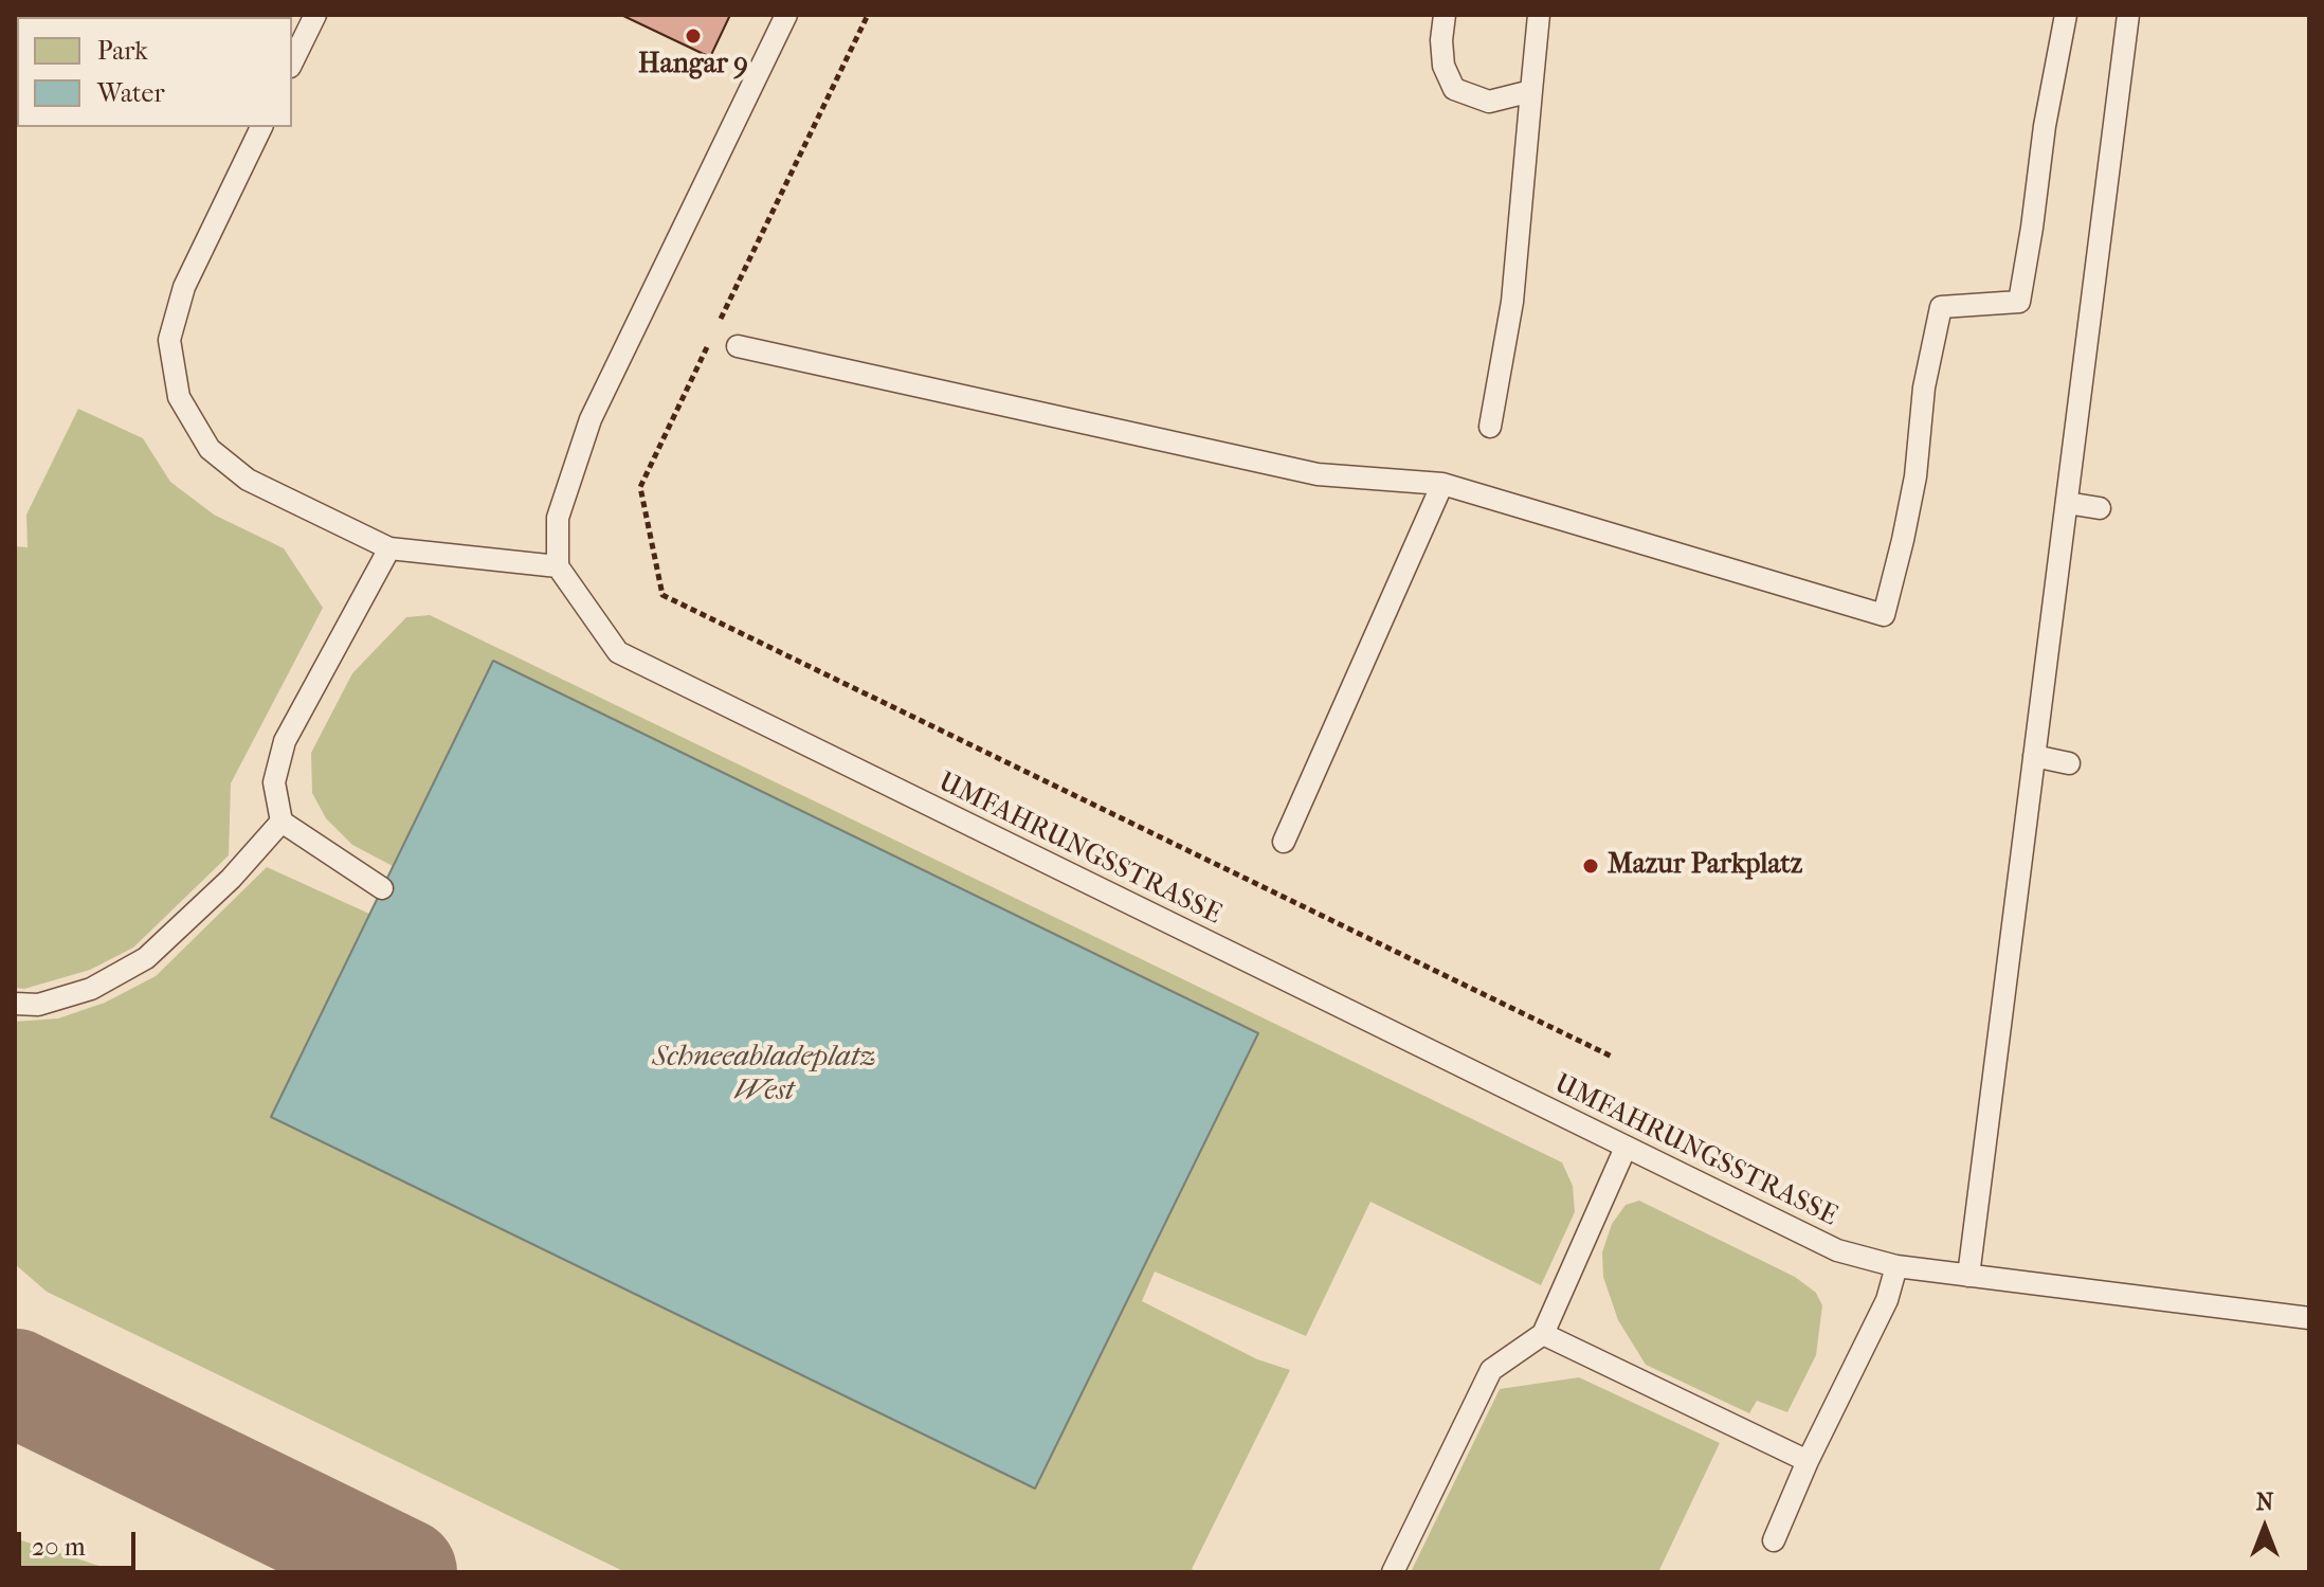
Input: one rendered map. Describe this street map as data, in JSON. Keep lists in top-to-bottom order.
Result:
{
  "streets": {
    "lane": ["UMFAHRUNGSSTRASSE"]
  },
  "water": ["Schneeabladeplatz West"],
  "places": ["Hangar 9", "Mazur Parkplatz"],
  "legend": ["Park", "Water"],
  "scale_bar": "20 m",
  "north": "top"
}
